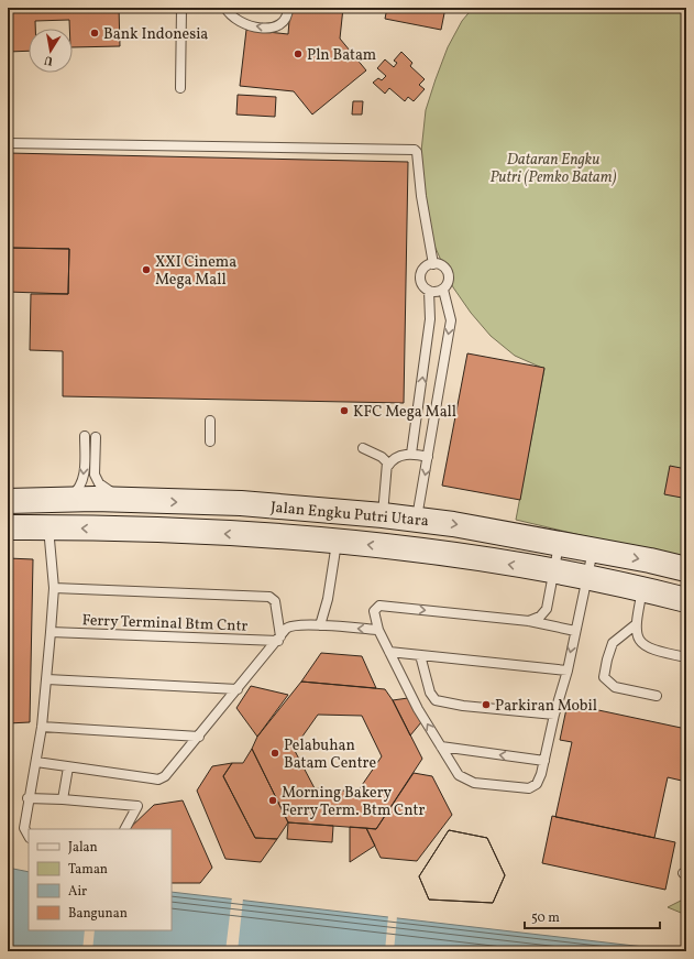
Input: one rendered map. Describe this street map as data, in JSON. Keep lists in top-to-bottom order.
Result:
{
  "streets": {
    "main road": ["Jalan Engku Putri Utara"],
    "lane": ["Ferry Terminal Btm Cntr"]
  },
  "parks": ["Dataran Engku Putri (Pemko Batam)"],
  "places": [
    "Bank Indonesia",
    "Pln Batam",
    "XXI Cinema Mega Mall",
    "KFC Mega Mall",
    "Parkiran Mobil",
    "Pelabuhan Batam Centre",
    "Morning Bakery Ferry Term. Btm Cntr"
  ],
  "legend": [
    "Jalan",
    "Taman",
    "Air",
    "Bangunan"
  ],
  "scale_bar": "50 m",
  "north": "bottom"
}
